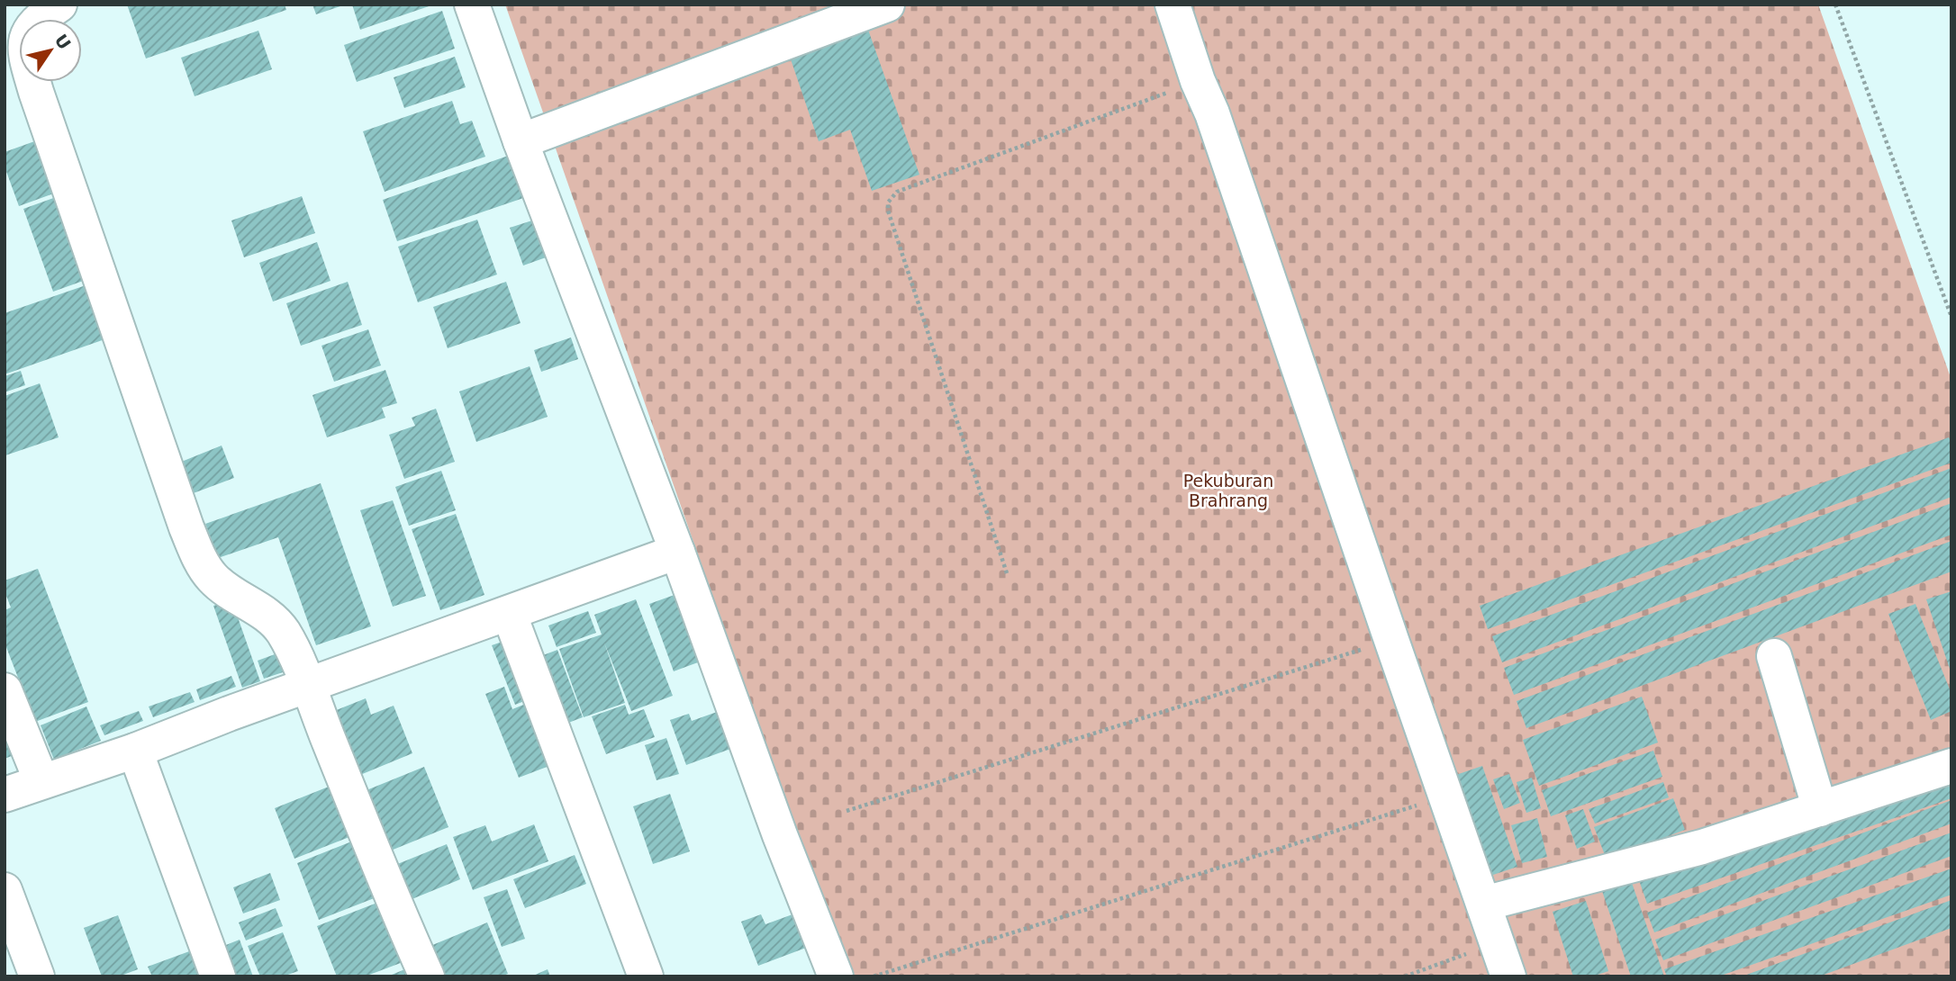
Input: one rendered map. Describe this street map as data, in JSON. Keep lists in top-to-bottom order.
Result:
{
  "parks": ["Pekuburan Brahrang"],
  "north": "top right"
}
